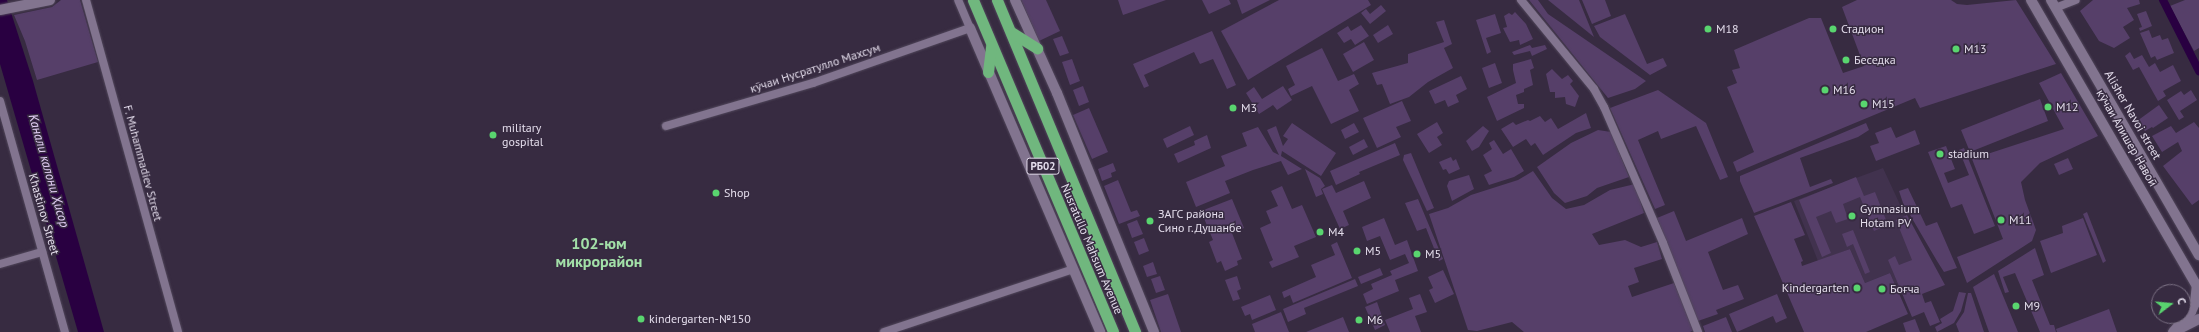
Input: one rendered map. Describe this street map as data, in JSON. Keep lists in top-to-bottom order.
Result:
{
  "streets": {
    "highway": ["РБ02", "Nusratullo Mahsum Avenue"],
    "street": [
      "кӯчаи Нусратулло Махсум",
      "Alisher Navoi street",
      "кӯчаи Алишер Навоӣ",
      "F. Muhammadiev Street",
      "Khastinov Street"
    ]
  },
  "districts": ["102-юм микрорайон"],
  "water": ["Канали калони Ҳисор"],
  "places": [
    "М18",
    "Стадион",
    "М13",
    "Беседка",
    "М16",
    "М15",
    "М12",
    "M3",
    "military gospital",
    "stadium",
    "Shop",
    "Gymnasium Hotam PV",
    "М11",
    "ЗАГС района Сино г.Душанбе",
    "М4",
    "M5",
    "М5",
    "Kindergarten",
    "Боғча",
    "М9",
    "kindergarten-№150",
    "М6"
  ],
  "north": "right"
}
